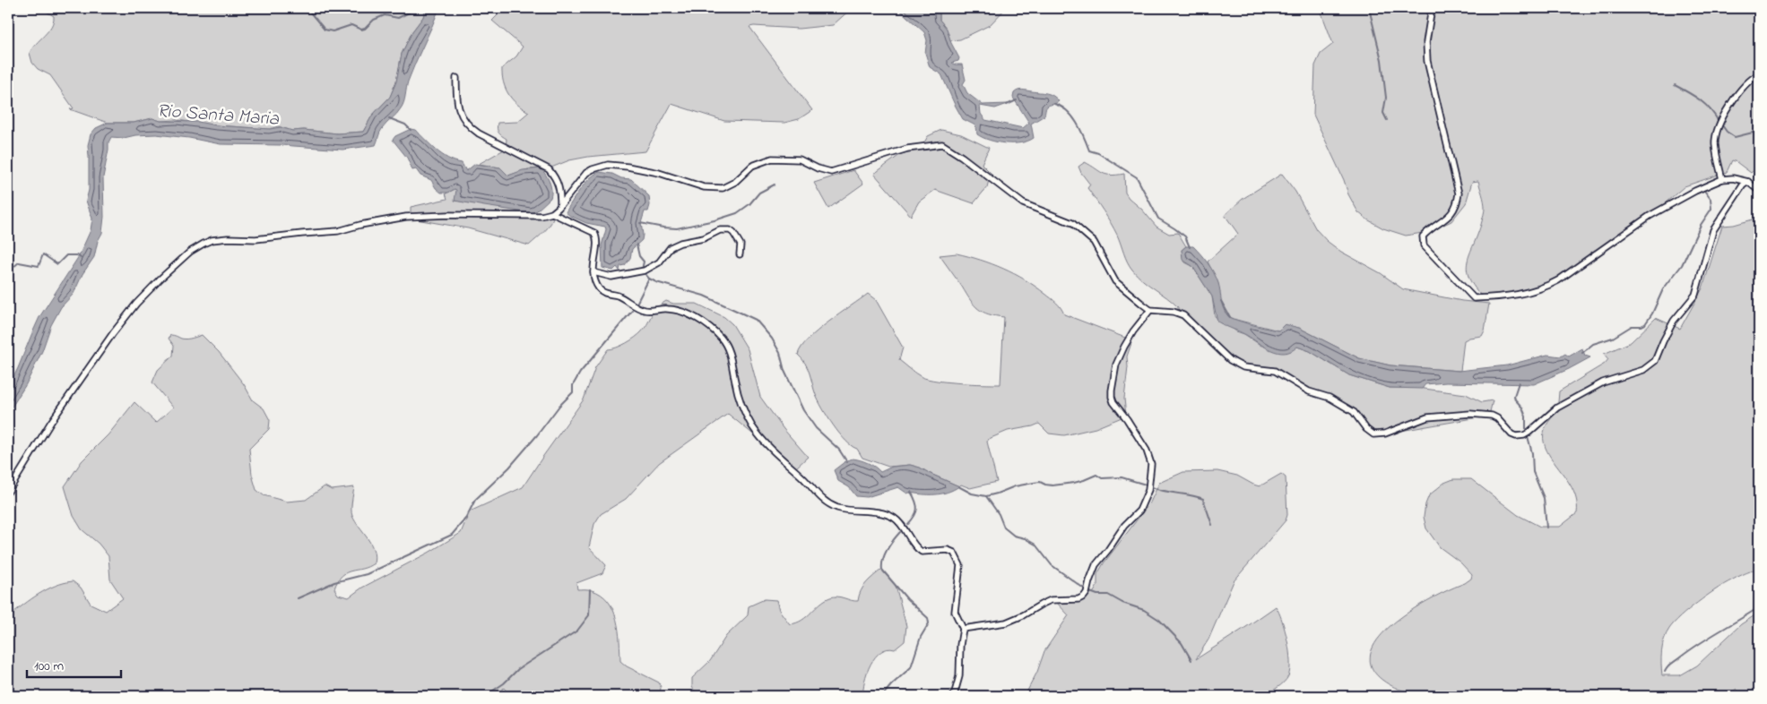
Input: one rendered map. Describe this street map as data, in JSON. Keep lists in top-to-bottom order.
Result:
{
  "water": ["Rio Santa Maria"],
  "scale_bar": "100 m"
}
